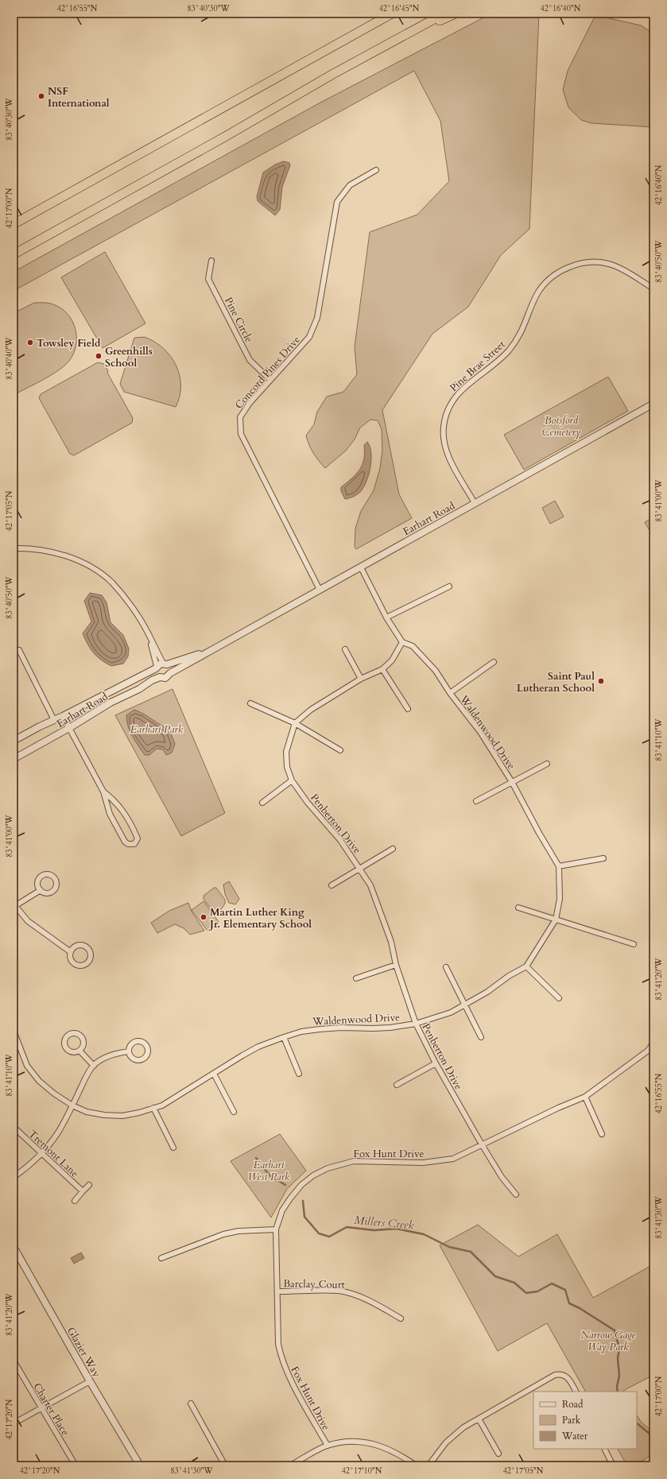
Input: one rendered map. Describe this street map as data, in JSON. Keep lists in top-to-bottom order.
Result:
{
  "streets": {
    "street": [
      "Pine Circle",
      "Pine Brae Street",
      "Concord Pines Drive",
      "Earhart Road",
      "Waldenwood Drive",
      "Penberton Drive",
      "Tremont Lane",
      "Fox Hunt Drive",
      "Barclay Court",
      "Glazier Way",
      "Charter Place"
    ]
  },
  "crossings": [
    ["Pine Circle", "Concord Pines Drive"],
    ["Pine Brae Street", "Earhart Road"],
    ["Concord Pines Drive", "Earhart Road"],
    ["Earhart Road", "Waldenwood Drive"],
    ["Waldenwood Drive", "Penberton Drive"],
    ["Penberton Drive", "Fox Hunt Drive"],
    ["Fox Hunt Drive", "Barclay Court"]
  ],
  "water": ["Millers Creek"],
  "parks": [
    "Botsford Cemetery",
    "Earhart Park",
    "Earhart West Park",
    "Narrow Gage Way Park"
  ],
  "places": [
    "NSF International",
    "Towsley Field",
    "Greenhills School",
    "Saint Paul Lutheran School",
    "Martin Luther King Jr. Elementary School"
  ],
  "legend": ["Road", "Park", "Water"],
  "coordinates": [
    "42°16'55\"N",
    "83°40'30\"W",
    "42°16'45\"N",
    "42°16'40\"N",
    "42°17'00\"N",
    "83°40'50\"W",
    "83°40'40\"W",
    "83°41'00\"W",
    "42°17'05\"N",
    "83°41'10\"W",
    "83°41'20\"W",
    "83°41'30\"W",
    "42°17'20\"N",
    "42°17'10\"N"
  ]
}
